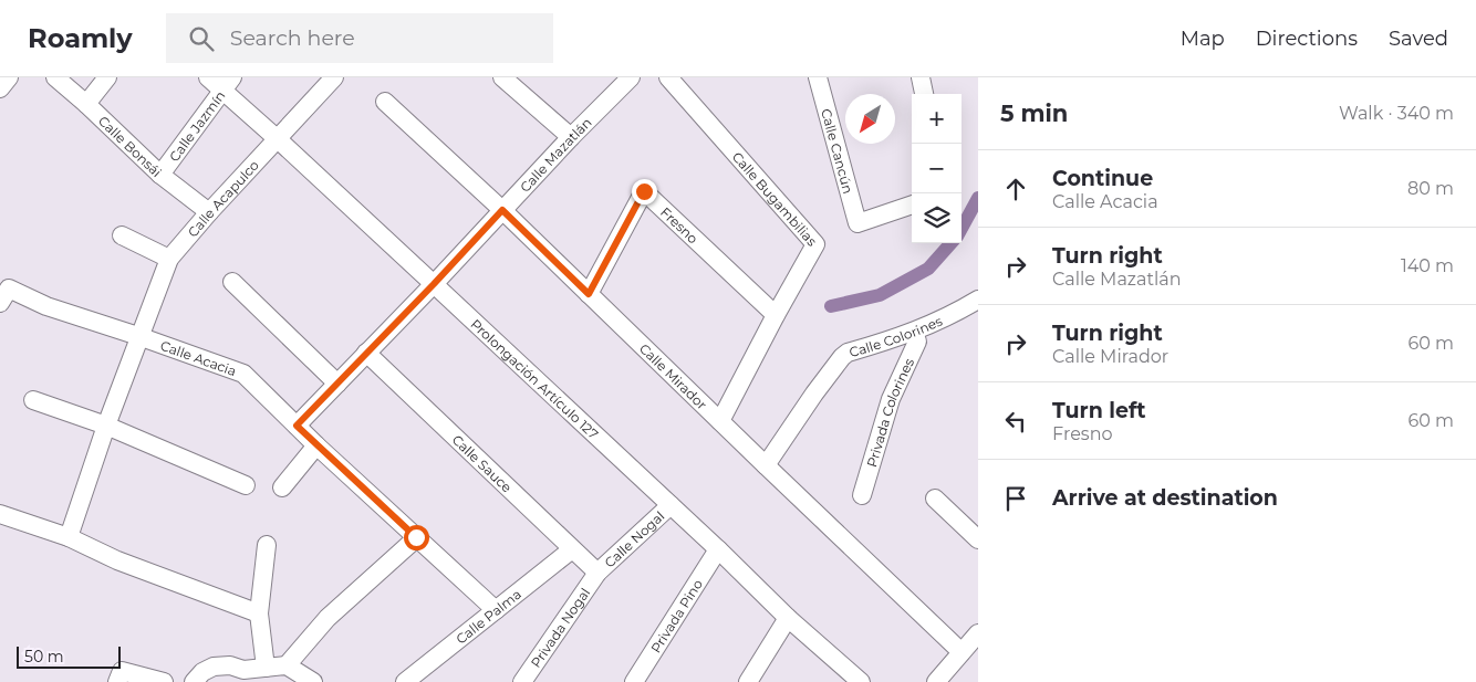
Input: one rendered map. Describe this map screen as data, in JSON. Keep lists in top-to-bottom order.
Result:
{
  "streets": {
    "street": [
      "Calle Jazmín",
      "Calle Bonsái",
      "Calle Cancún",
      "Calle Mazatlán",
      "Calle Acapulco",
      "Calle Bugambilias",
      "Fresno",
      "Calle Colorines",
      "Calle Acacia",
      "Calle Mirador",
      "Prolongación Artículo 127",
      "Privada Colorines",
      "Calle Sauce",
      "Calle Nogal",
      "Calle Palma",
      "Privada Pino",
      "Privada Nogal"
    ]
  },
  "crossings": [
    ["Calle Jazmín", "Calle Bonsái"],
    ["Calle Jazmín", "Prolongación Artículo 127"],
    ["Calle Bonsái", "Calle Acapulco"],
    ["Calle Mazatlán", "Calle Acacia"],
    ["Calle Mazatlán", "Calle Mirador"],
    ["Calle Mazatlán", "Prolongación Artículo 127"],
    ["Calle Mazatlán", "Calle Sauce"],
    ["Calle Acapulco", "Calle Acacia"],
    ["Calle Acapulco", "Prolongación Artículo 127"],
    ["Calle Bugambilias", "Fresno"],
    ["Calle Bugambilias", "Calle Mirador"],
    ["Fresno", "Calle Mirador"],
    ["Calle Colorines", "Calle Mirador"],
    ["Calle Colorines", "Privada Colorines"],
    ["Calle Acacia", "Calle Palma"],
    ["Prolongación Artículo 127", "Calle Nogal"],
    ["Prolongación Artículo 127", "Privada Pino"],
    ["Calle Sauce", "Calle Nogal"],
    ["Calle Sauce", "Calle Palma"],
    ["Calle Sauce", "Privada Nogal"],
    ["Calle Nogal", "Privada Nogal"]
  ],
  "scale_bar": "50 m",
  "north": "bottom left",
  "page": {
    "header": "Roamly",
    "search": "Search here",
    "nav": ["Map", "Directions", "Saved"],
    "heading": ["5 min", "Walk · 340 m"],
    "map_buttons": ["+", "−"],
    "list": [
      ["Continue", "Calle Acacia", "80 m"],
      ["Turn right", "Calle Mazatlán", "140 m"],
      ["Turn right", "Calle Mirador", "60 m"],
      ["Turn left", "Fresno", "60 m"],
      "Arrive at destination"
    ],
    "scale": "50 m"
  }
}
